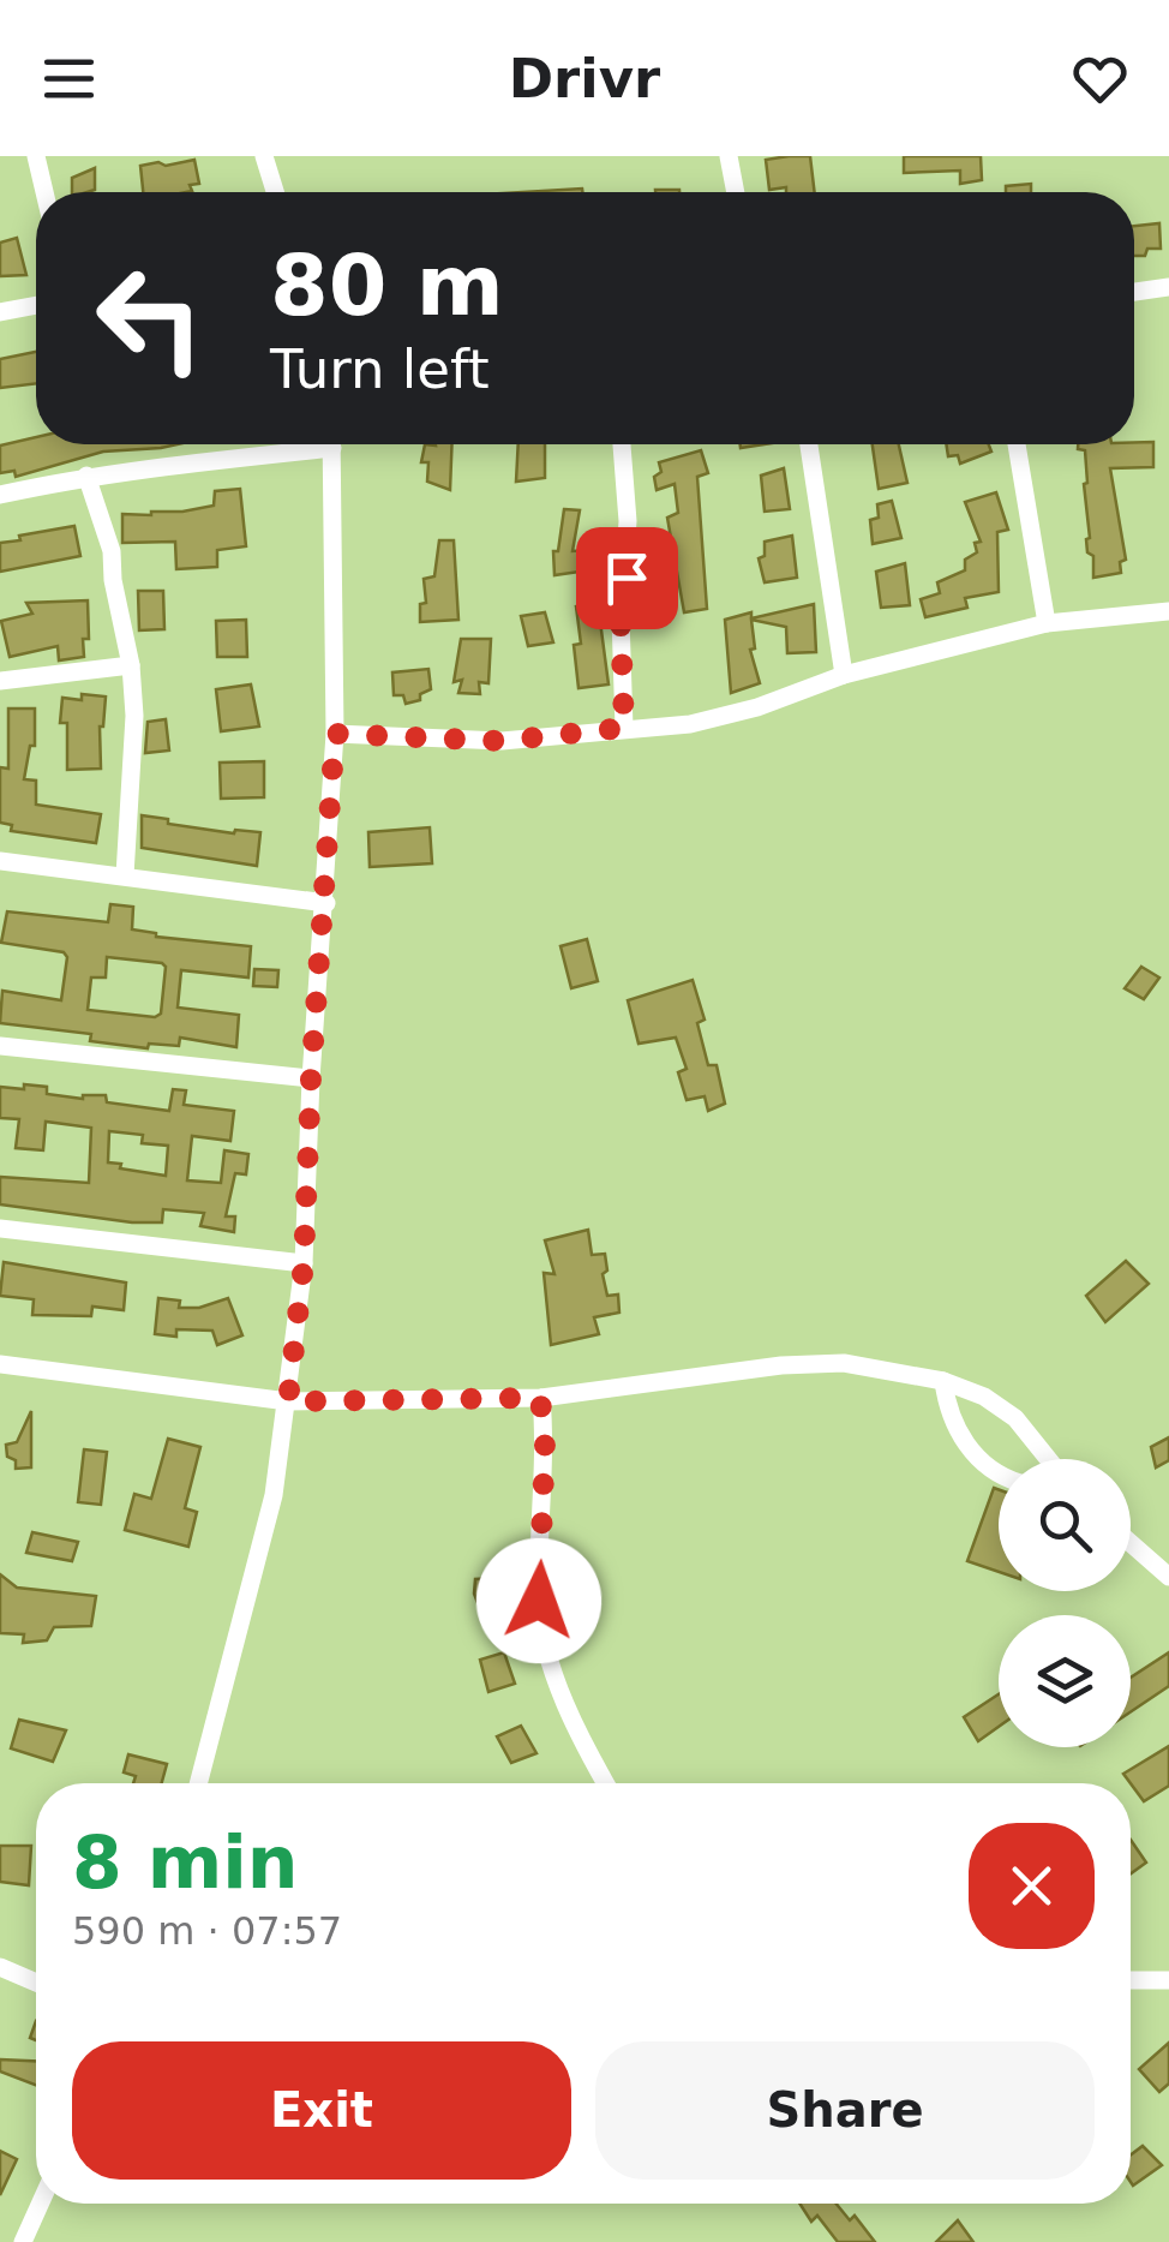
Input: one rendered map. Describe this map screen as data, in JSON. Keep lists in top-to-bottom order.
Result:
{
  "page": {
    "header": "Drivr",
    "turn": ["80 m", "Turn left"],
    "heading": ["8 min", "590 m · 07:57"],
    "buttons": ["Exit", "Share"]
  }
}
